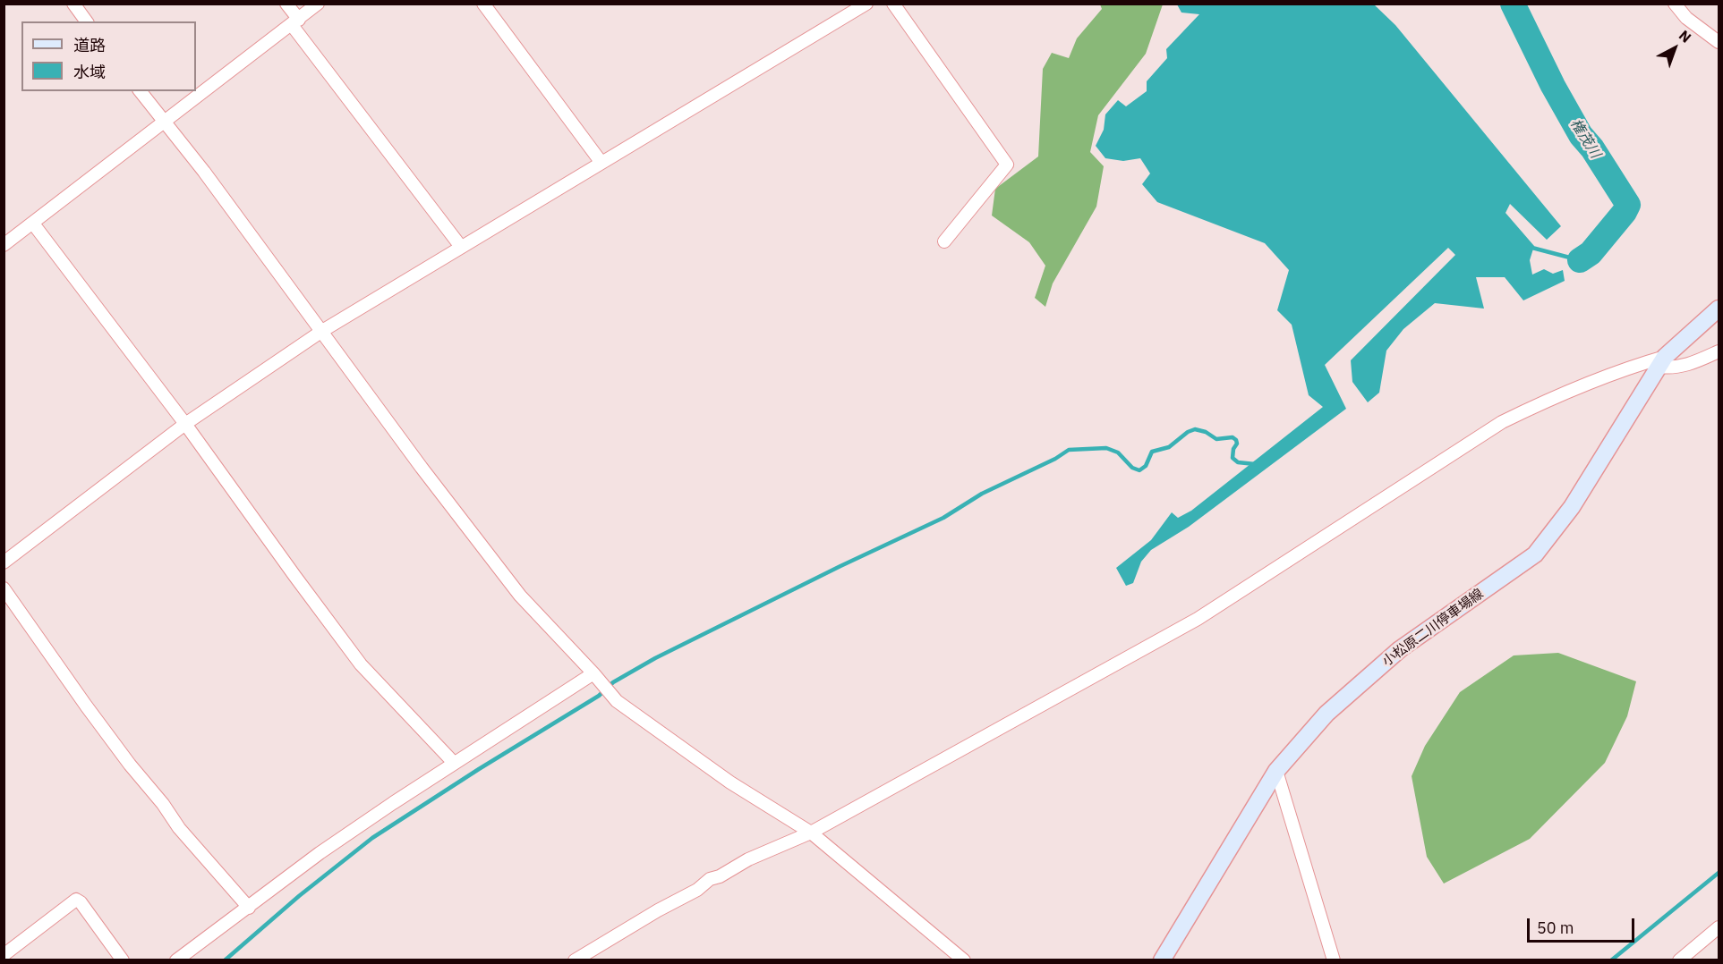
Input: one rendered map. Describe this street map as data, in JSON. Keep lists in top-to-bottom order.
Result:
{
  "streets": {
    "main road": ["小松原二川停車場線"]
  },
  "water": ["権茂川"],
  "legend": ["道路", "水域"],
  "scale_bar": "50 m",
  "north": "top right"
}
